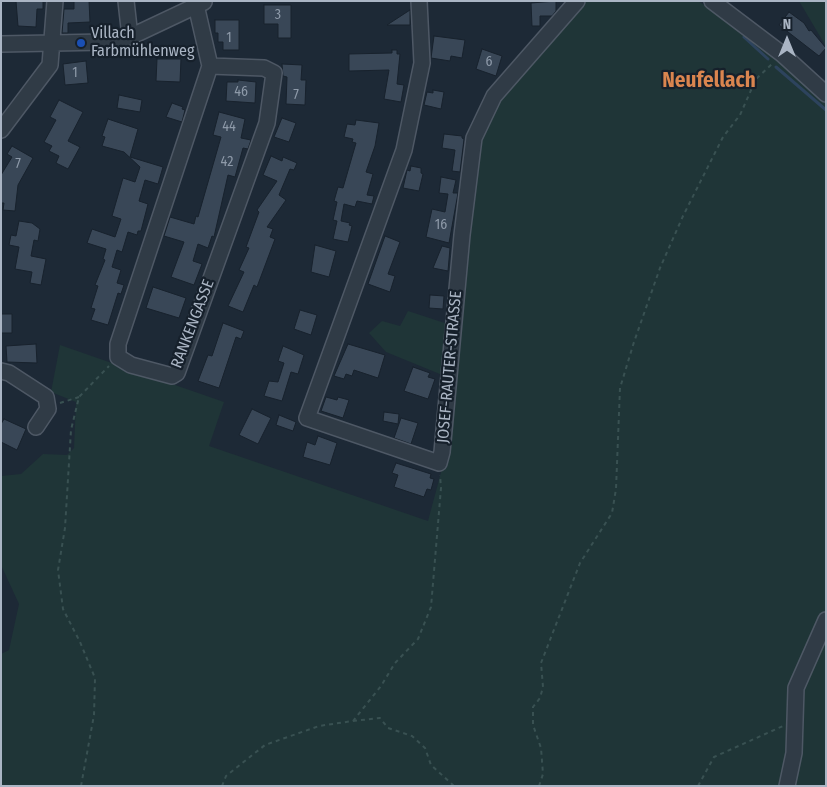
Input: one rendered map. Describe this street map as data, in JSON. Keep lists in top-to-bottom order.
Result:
{
  "streets": {
    "street": ["RANKENGASSE", "JOSEF-RAUTER-STRASSE"]
  },
  "districts": ["Neufellach"],
  "places": ["Villach Farbmühlenweg"],
  "house_numbers": [
    "3",
    "1",
    "6",
    "1",
    "46",
    "7",
    "44",
    "42",
    "7",
    "16"
  ],
  "north": "top"
}
